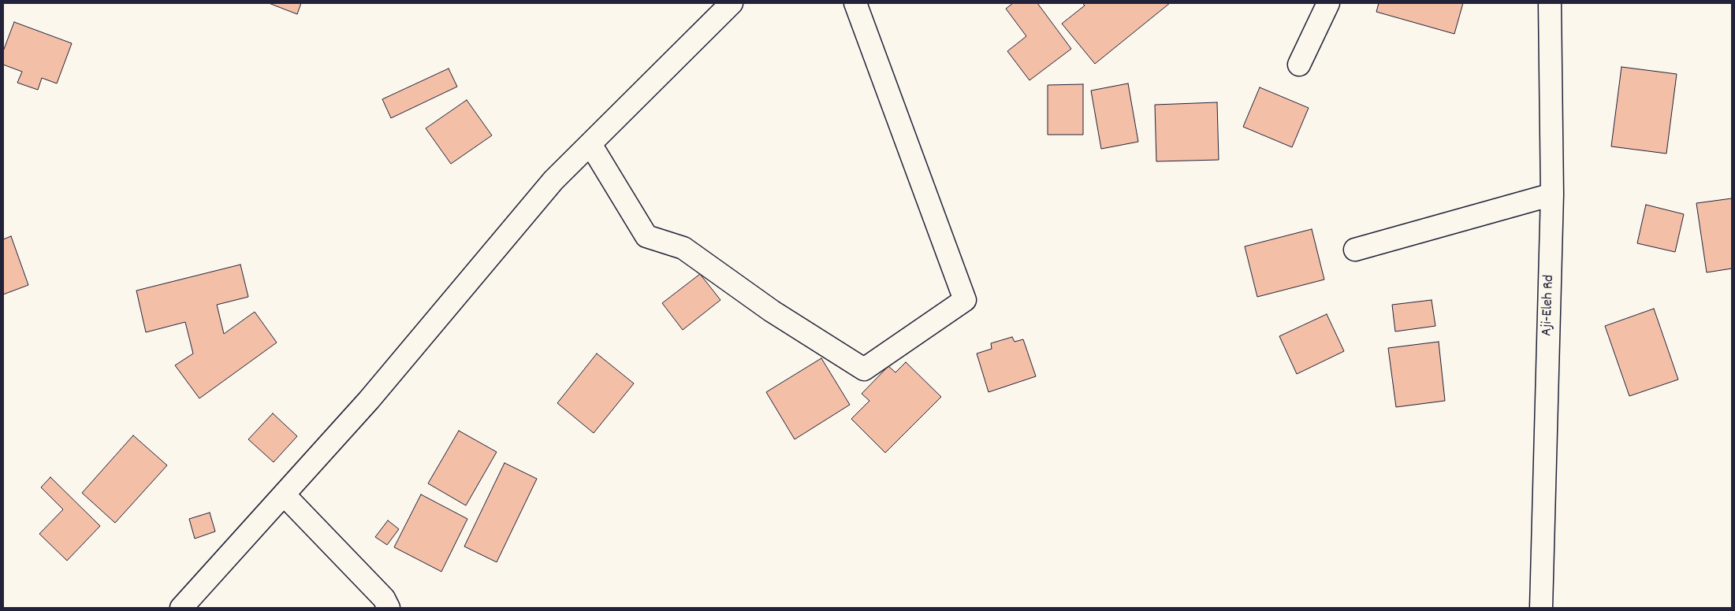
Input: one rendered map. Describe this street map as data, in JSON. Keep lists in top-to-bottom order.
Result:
{
  "streets": {
    "street": ["Aji-Eleh Rd"]
  }
}
